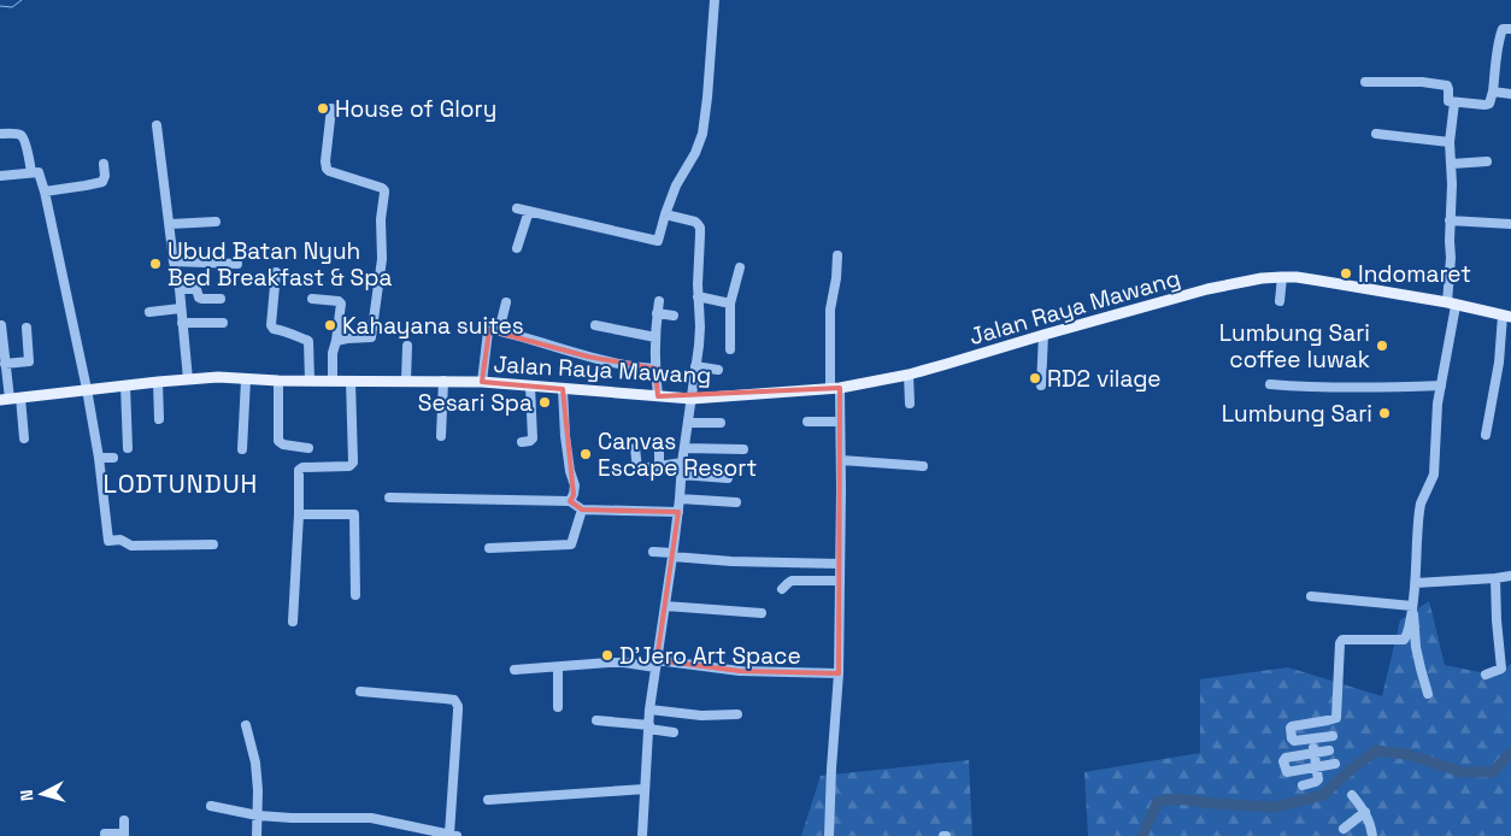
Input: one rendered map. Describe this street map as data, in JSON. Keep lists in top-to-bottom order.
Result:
{
  "streets": {
    "main road": ["Jalan Raya Mawang"]
  },
  "districts": ["LODTUNDUH"],
  "places": [
    "House of Glory",
    "Ubud Batan Nyuh Bed Breakfast & Spa",
    "Indomaret",
    "Kahayana suites",
    "Lumbung Sari coffee luwak",
    "RD2 vilage",
    "Sesari Spa",
    "Lumbung Sari",
    "Canvas Escape Resort",
    "D'Jero Art Space"
  ],
  "north": "left"
}
